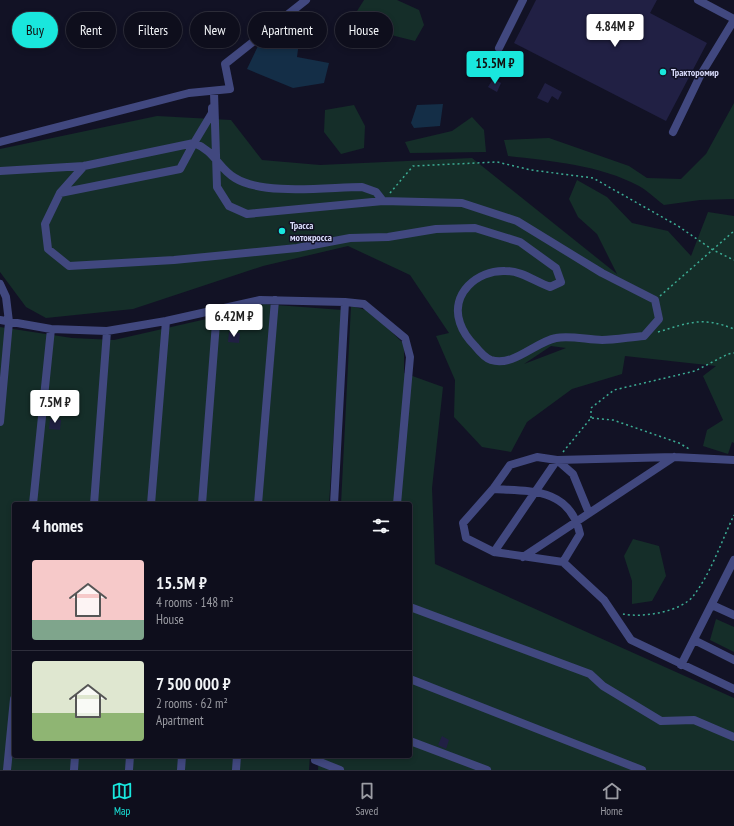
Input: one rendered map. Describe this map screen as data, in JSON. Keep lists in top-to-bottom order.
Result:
{
  "places": ["Тракторомир", "Трасса мотокросса"],
  "page": {
    "chip": [
      "Buy",
      "Rent",
      "Filters",
      "New",
      "Apartment",
      "House"
    ],
    "price": [
      "4.84M ₽",
      "15.5M ₽",
      "6.42M ₽",
      "7.5M ₽"
    ],
    "heading": "4 homes",
    "list": [
      {
        "name": "15.5M ₽",
        "note": "4 rooms · 148 m² · House"
      },
      {
        "name": "7 500 000 ₽",
        "note": "2 rooms · 62 m² · Apartment"
      }
    ],
    "tabs": ["Map", "Saved", "Home"]
  }
}
